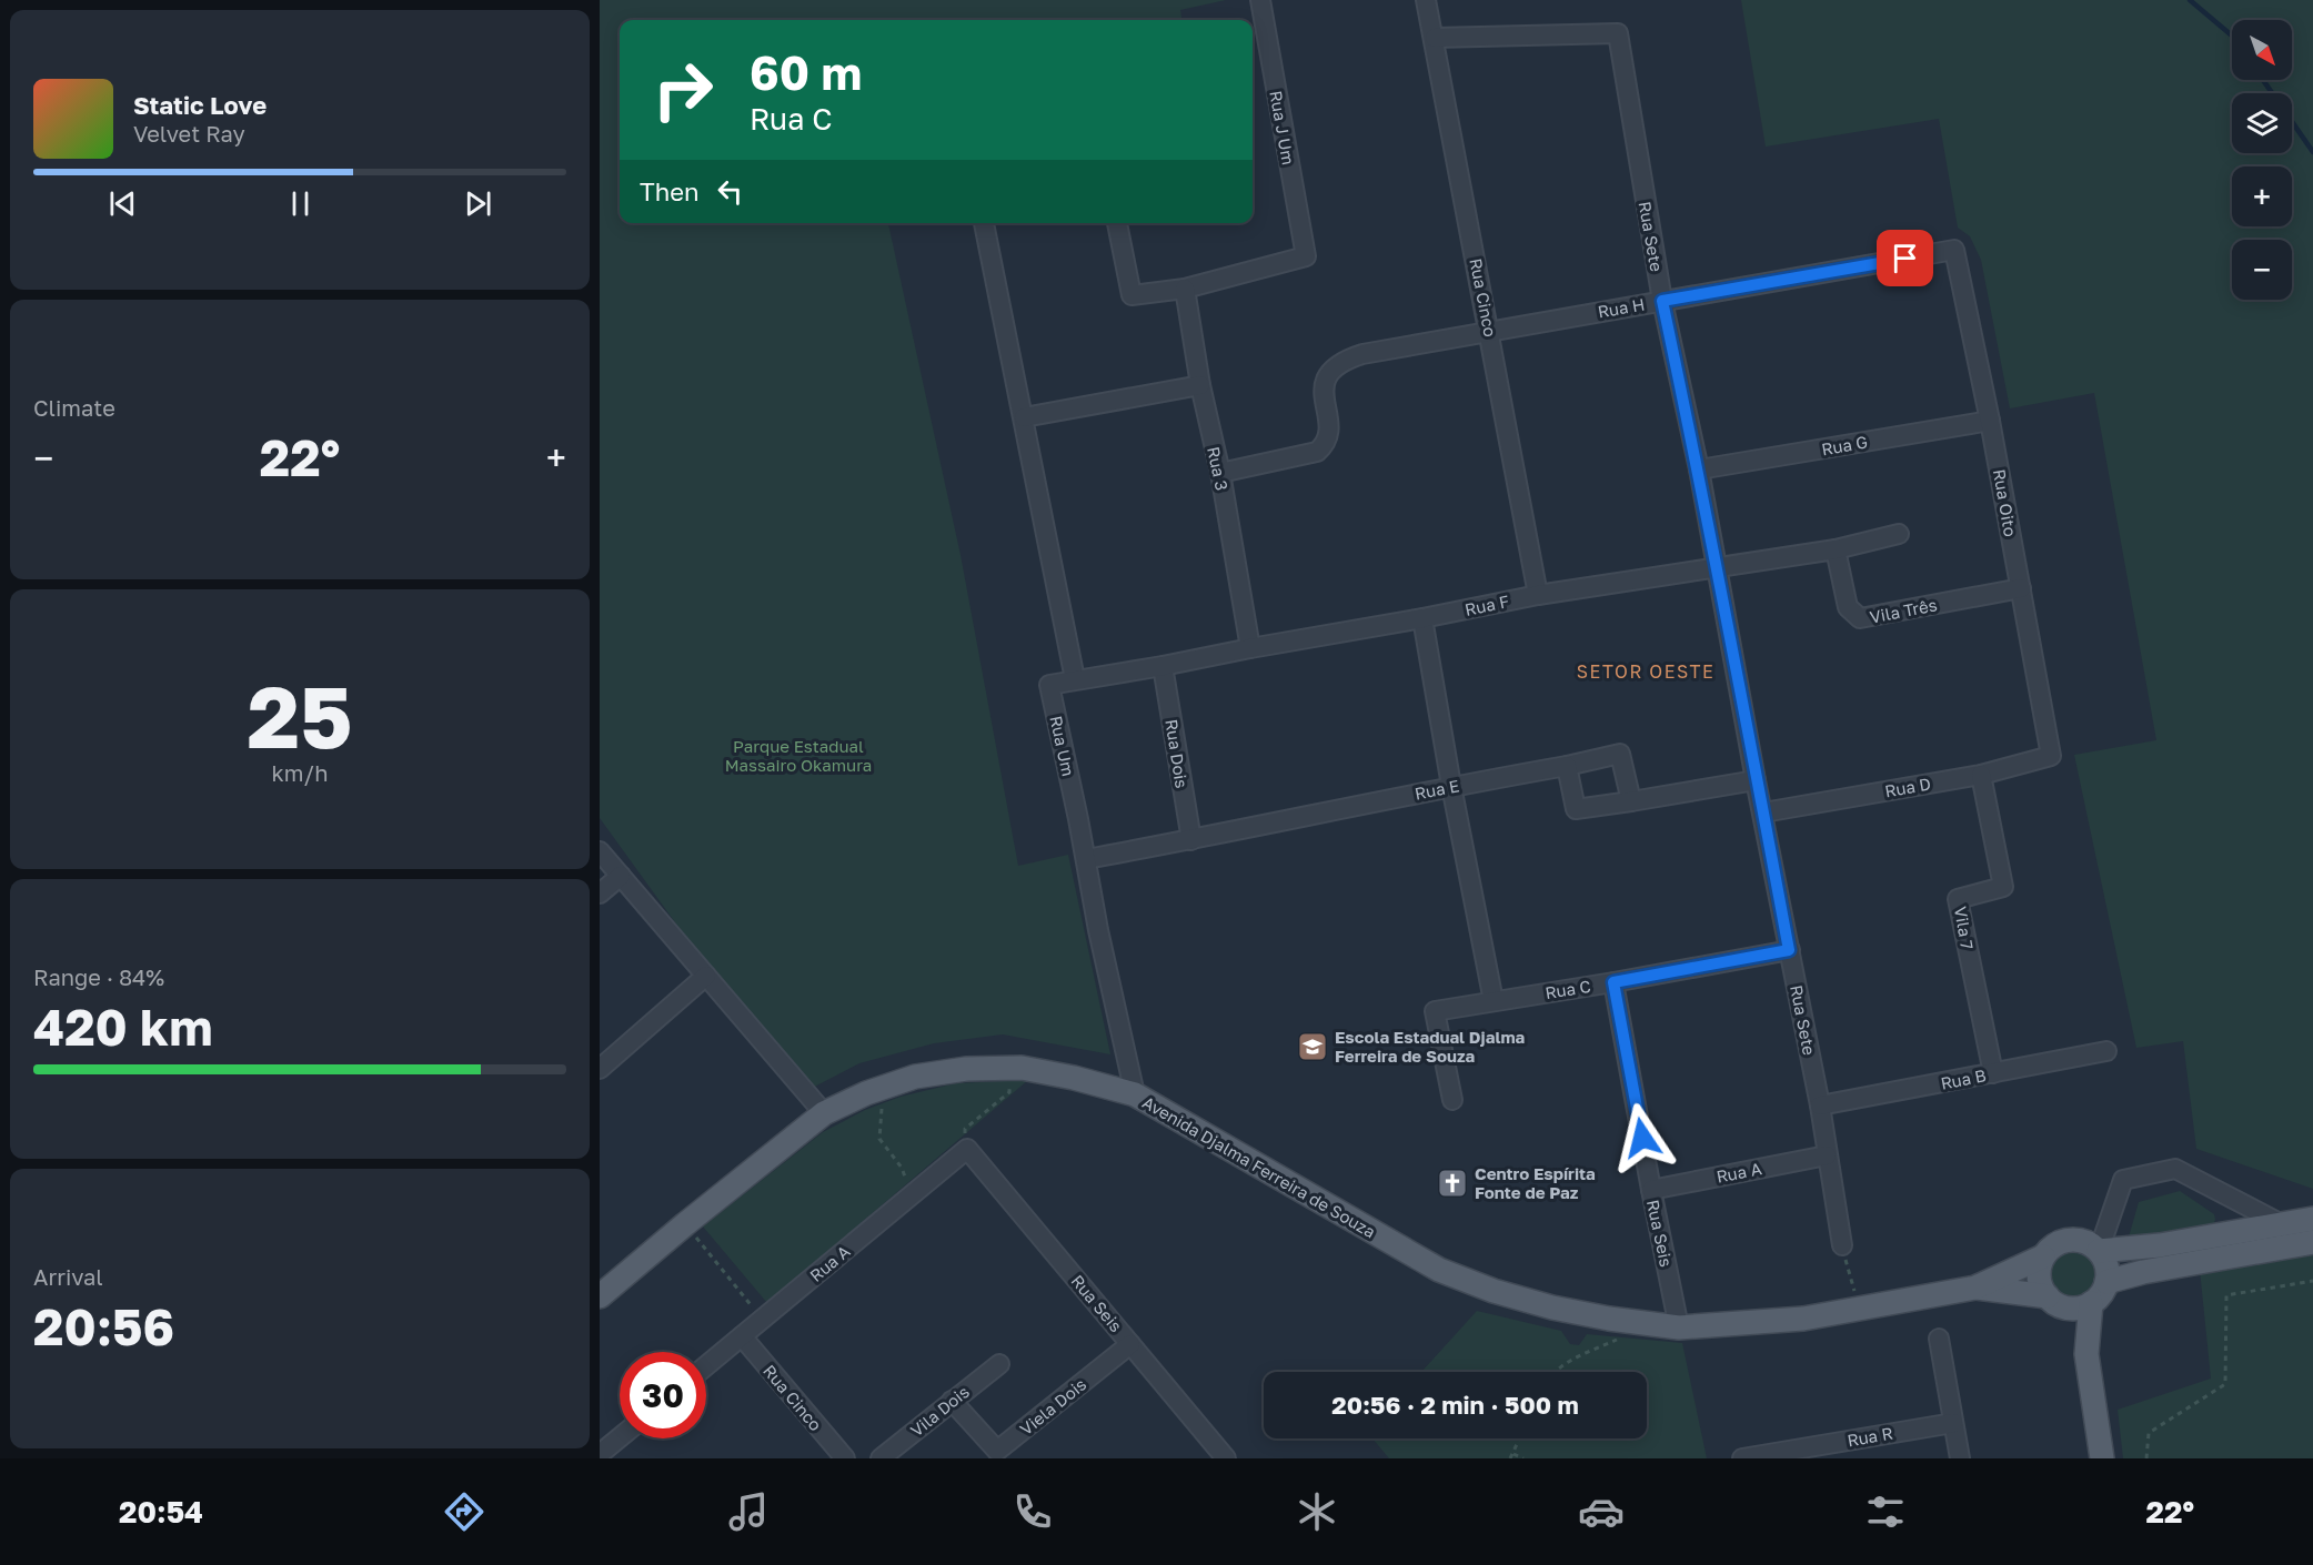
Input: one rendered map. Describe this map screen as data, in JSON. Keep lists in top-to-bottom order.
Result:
{
  "streets": {
    "main road": ["Avenida Djalma Ferreira de Souza"],
    "street": [
      "Rua J Um",
      "Rua Sete",
      "Rua Cinco",
      "Rua H",
      "Rua G",
      "Rua 3",
      "Rua Oito",
      "Rua F",
      "Vila Três",
      "Rua Um",
      "Rua Dois",
      "Rua D",
      "Rua E",
      "Vila 7",
      "Rua C",
      "Rua B",
      "Rua A",
      "Rua Seis",
      "Viela Dois",
      "Vila Dois",
      "Rua R"
    ]
  },
  "crossings": [
    ["Rua J Um", "Rua 3"],
    ["Rua Sete", "Rua Cinco"],
    ["Rua Sete", "Rua H"],
    ["Rua Sete", "Rua G"],
    ["Rua Sete", "Rua F"],
    ["Rua Sete", "Rua D"],
    ["Rua Sete", "Rua C"],
    ["Rua Sete", "Rua B"],
    ["Rua Sete", "Rua A"],
    ["Rua Cinco", "Rua H"],
    ["Rua Cinco", "Rua F"],
    ["Rua Cinco", "Rua A"],
    ["Rua H", "Rua 3"],
    ["Rua H", "Rua Oito"],
    ["Rua G", "Rua Oito"],
    ["Rua 3", "Rua F"],
    ["Rua Oito", "Vila Três"],
    ["Rua Oito", "Rua D"],
    ["Rua F", "Vila Três"],
    ["Rua F", "Rua Um"],
    ["Rua F", "Rua Dois"],
    ["Rua Um", "Rua E"],
    ["Rua Um", "Avenida Djalma Ferreira de Souza"],
    ["Rua Dois", "Rua E"],
    ["Rua D", "Vila 7"],
    ["Vila 7", "Rua B"],
    ["Rua C", "Rua Seis"],
    ["Avenida Djalma Ferreira de Souza", "Rua Seis"],
    ["Rua A", "Rua Seis"],
    ["Rua Seis", "Viela Dois"],
    ["Viela Dois", "Vila Dois"]
  ],
  "districts": ["SETOR OESTE"],
  "parks": ["Parque Estadual Massairo Okamura"],
  "places": {
    "school or university": ["Escola Estadual Djalma Ferreira de Souza"],
    "church": ["Centro Espírita Fonte de Paz"]
  },
  "north": "bottom right",
  "page": {
    "map_buttons": ["+", "−"],
    "turn": ["60 m", "Rua C"],
    "song": ["Static Love", "Velvet Ray"],
    "then": "Then",
    "tile": [
      "Climate",
      ["25", "km/h"],
      ["Range · 84%", "420 km"],
      ["Arrival", "20:56"]
    ],
    "heat": ["−", "22°", "+"],
    "limit": "30",
    "trip": "20:56 · 2 min · 500 m",
    "tabs": ["20:54", "22°"]
  }
}
